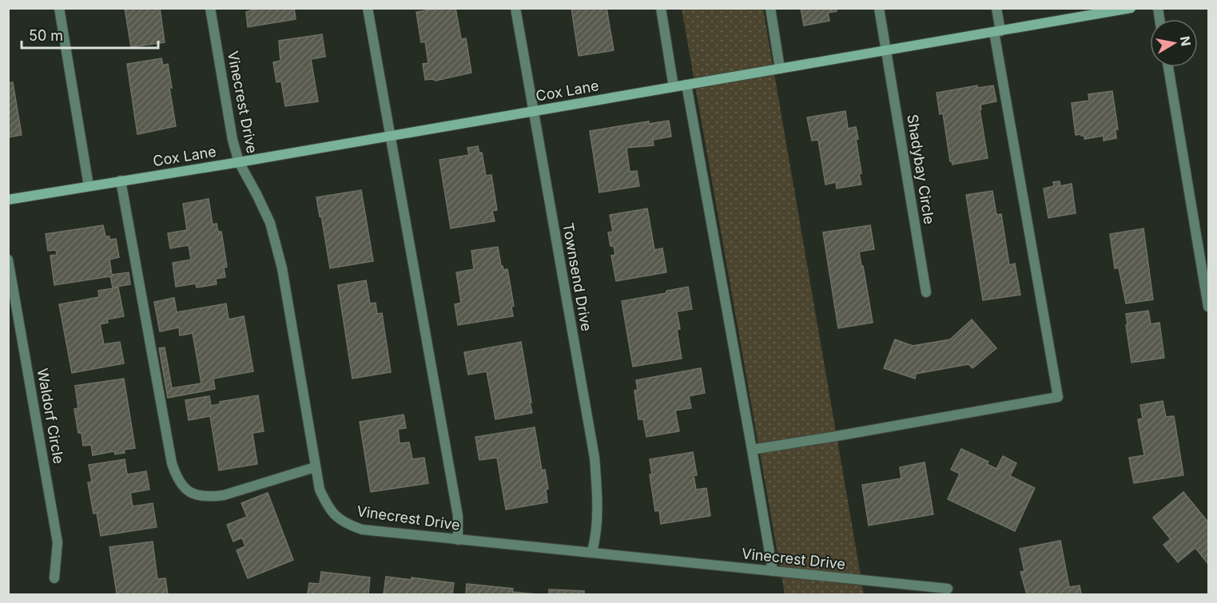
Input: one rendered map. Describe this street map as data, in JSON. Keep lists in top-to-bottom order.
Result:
{
  "streets": {
    "street": [
      "Cox Lane",
      "Vinecrest Drive",
      "Shadybay Circle",
      "Townsend Drive",
      "Waldorf Circle"
    ]
  },
  "crossings": [
    ["Cox Lane", "Vinecrest Drive"],
    ["Cox Lane", "Shadybay Circle"],
    ["Cox Lane", "Townsend Drive"],
    ["Vinecrest Drive", "Townsend Drive"]
  ],
  "scale_bar": "50 m",
  "north": "right"
}
